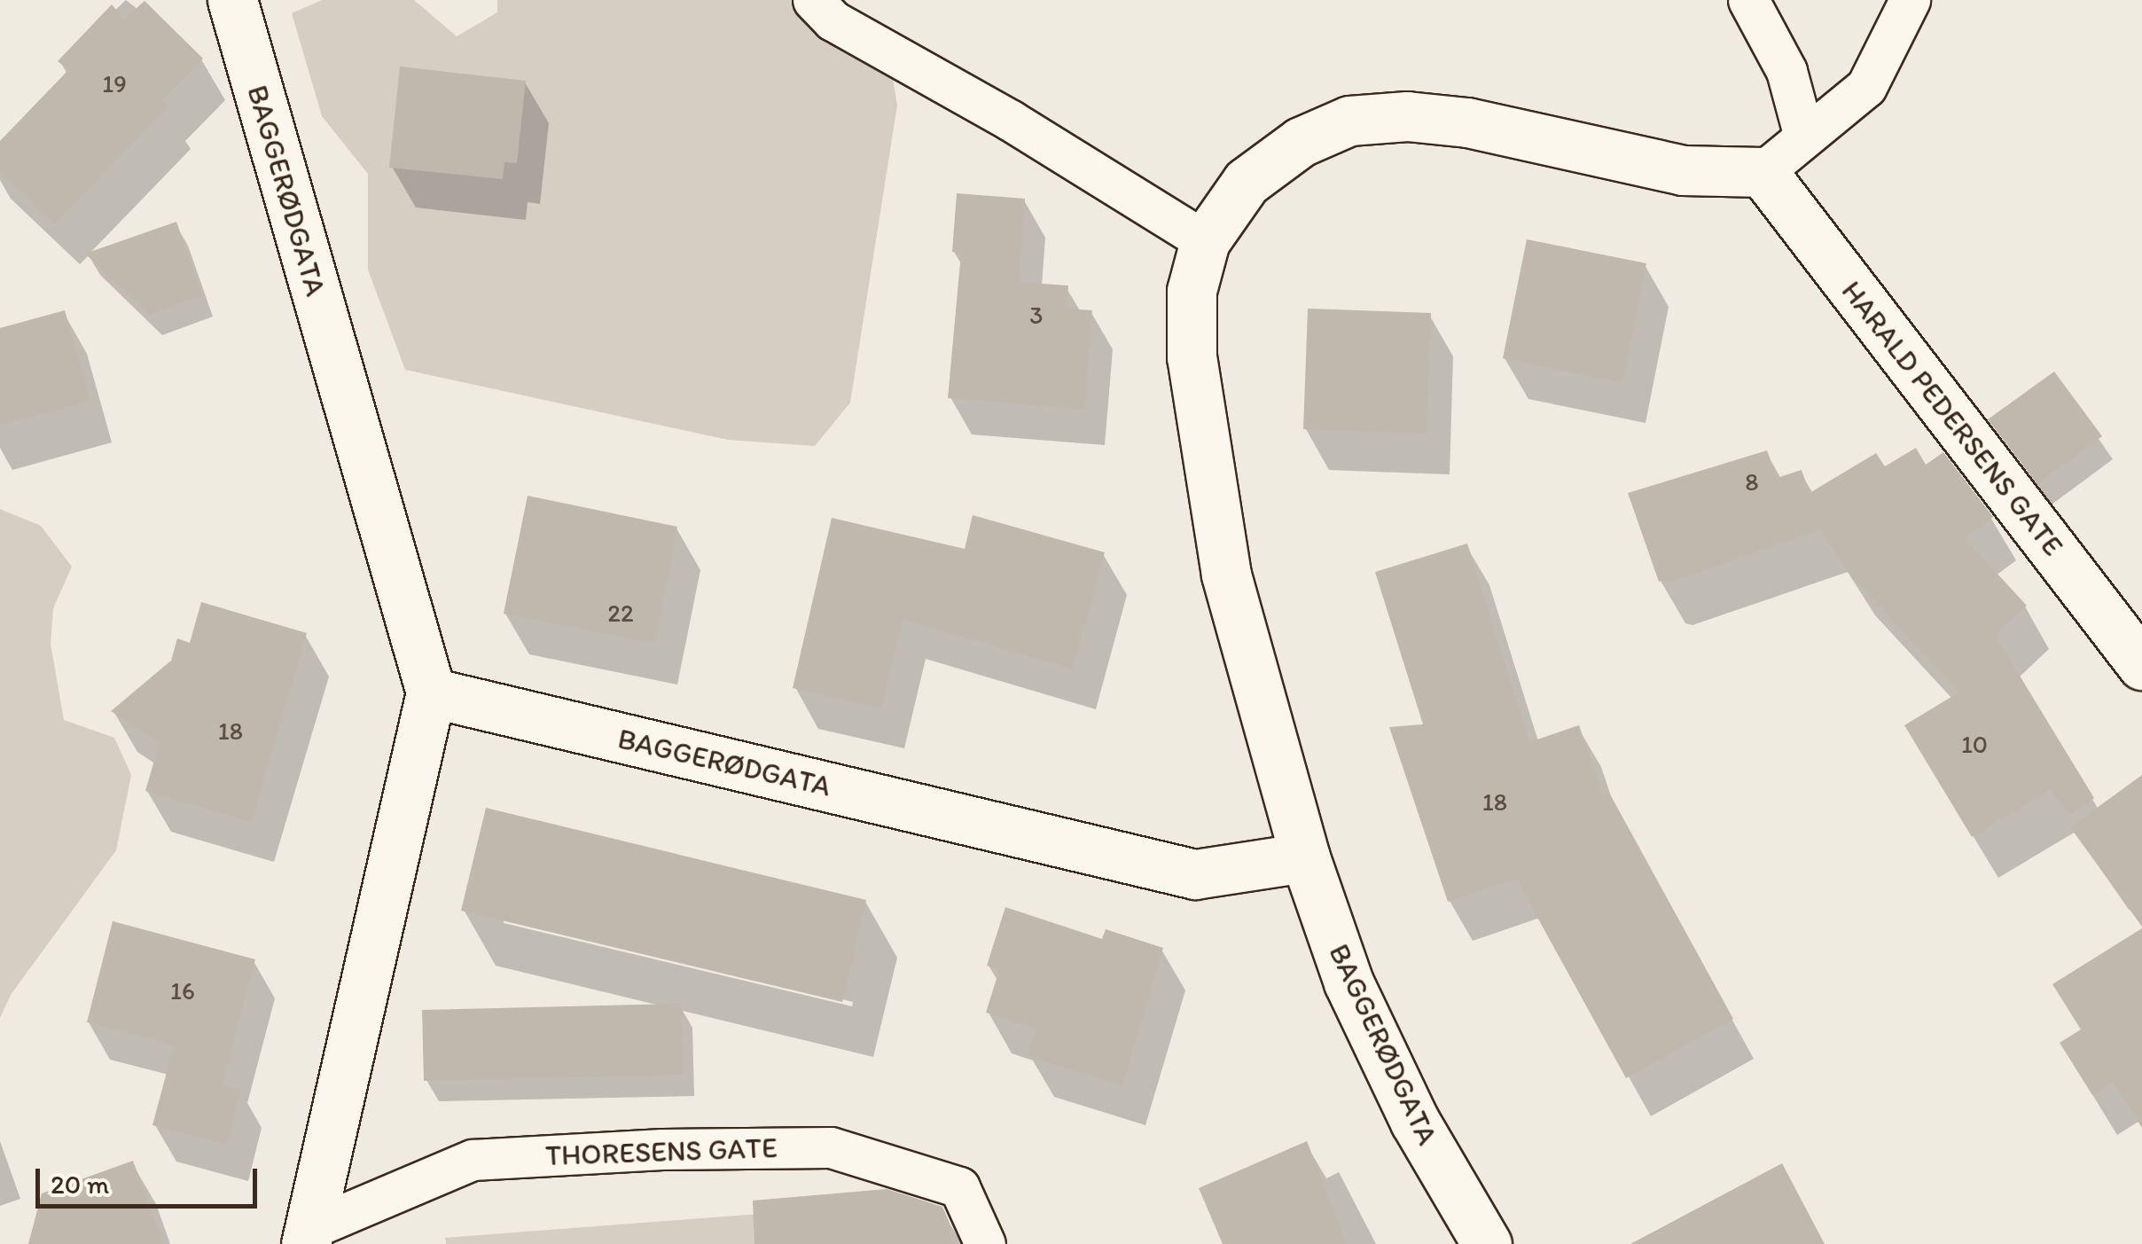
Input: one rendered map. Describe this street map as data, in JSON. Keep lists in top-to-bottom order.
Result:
{
  "streets": {
    "street": ["BAGGERØDGATA", "HARALD PEDERSENS GATE", "THORESENS GATE"]
  },
  "crossings": [
    ["BAGGERØDGATA", "THORESENS GATE"]
  ],
  "house_numbers": [
    "19",
    "3",
    "8",
    "22",
    "18",
    "10",
    "18",
    "16"
  ],
  "scale_bar": "20 m"
}
